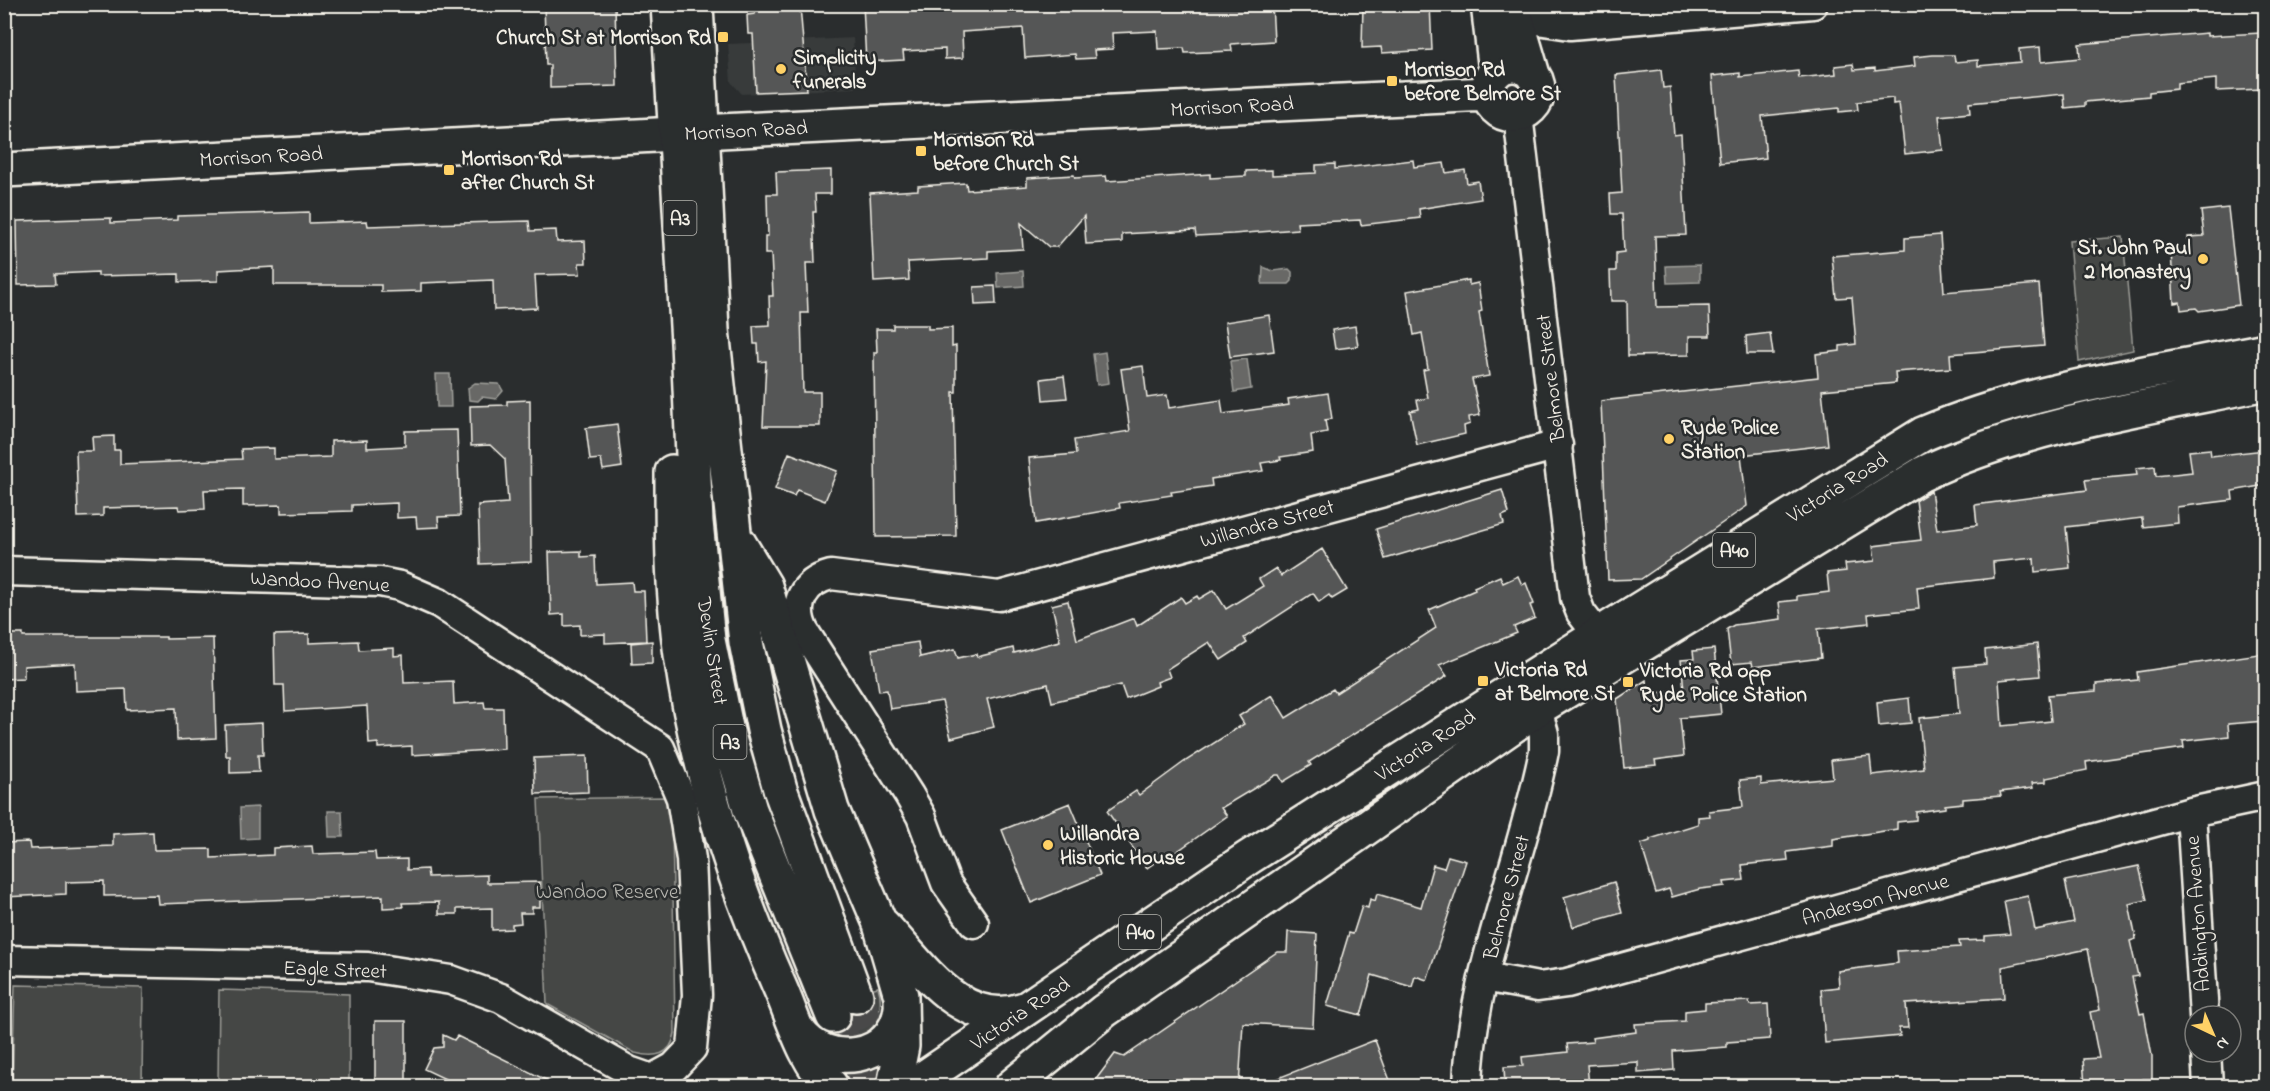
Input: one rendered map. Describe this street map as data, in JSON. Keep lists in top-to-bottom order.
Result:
{
  "streets": {
    "main road": [
      "Morrison Road",
      "A3",
      "Victoria Road",
      "A40",
      "Devlin Street"
    ],
    "street": [
      "Belmore Street",
      "Willandra Street",
      "Wandoo Avenue",
      "Anderson Avenue",
      "Addington Avenue",
      "Eagle Street"
    ]
  },
  "crossings": [
    ["Morrison Road", "A3"],
    ["A3", "Devlin Street"],
    ["Belmore Street", "Victoria Road"],
    ["Belmore Street", "Willandra Street"],
    ["Belmore Street", "Anderson Avenue"],
    ["Wandoo Avenue", "Eagle Street"],
    ["Anderson Avenue", "Addington Avenue"]
  ],
  "parks": ["Wandoo Reserve"],
  "places": {
    "transit": [
      "Church St at Morrison Rd",
      "Morrison Rd before Belmore St",
      "Morrison Rd before Church St",
      "Morrison Rd after Church St",
      "Victoria Rd at Belmore St",
      "Victoria Rd opp Ryde Police Station"
    ],
    "other": [
      "Simplicity funerals",
      "St. John Paul 2 Monastery",
      "Ryde Police Station",
      "Willandra Historic House"
    ]
  },
  "north": "bottom right"
}
